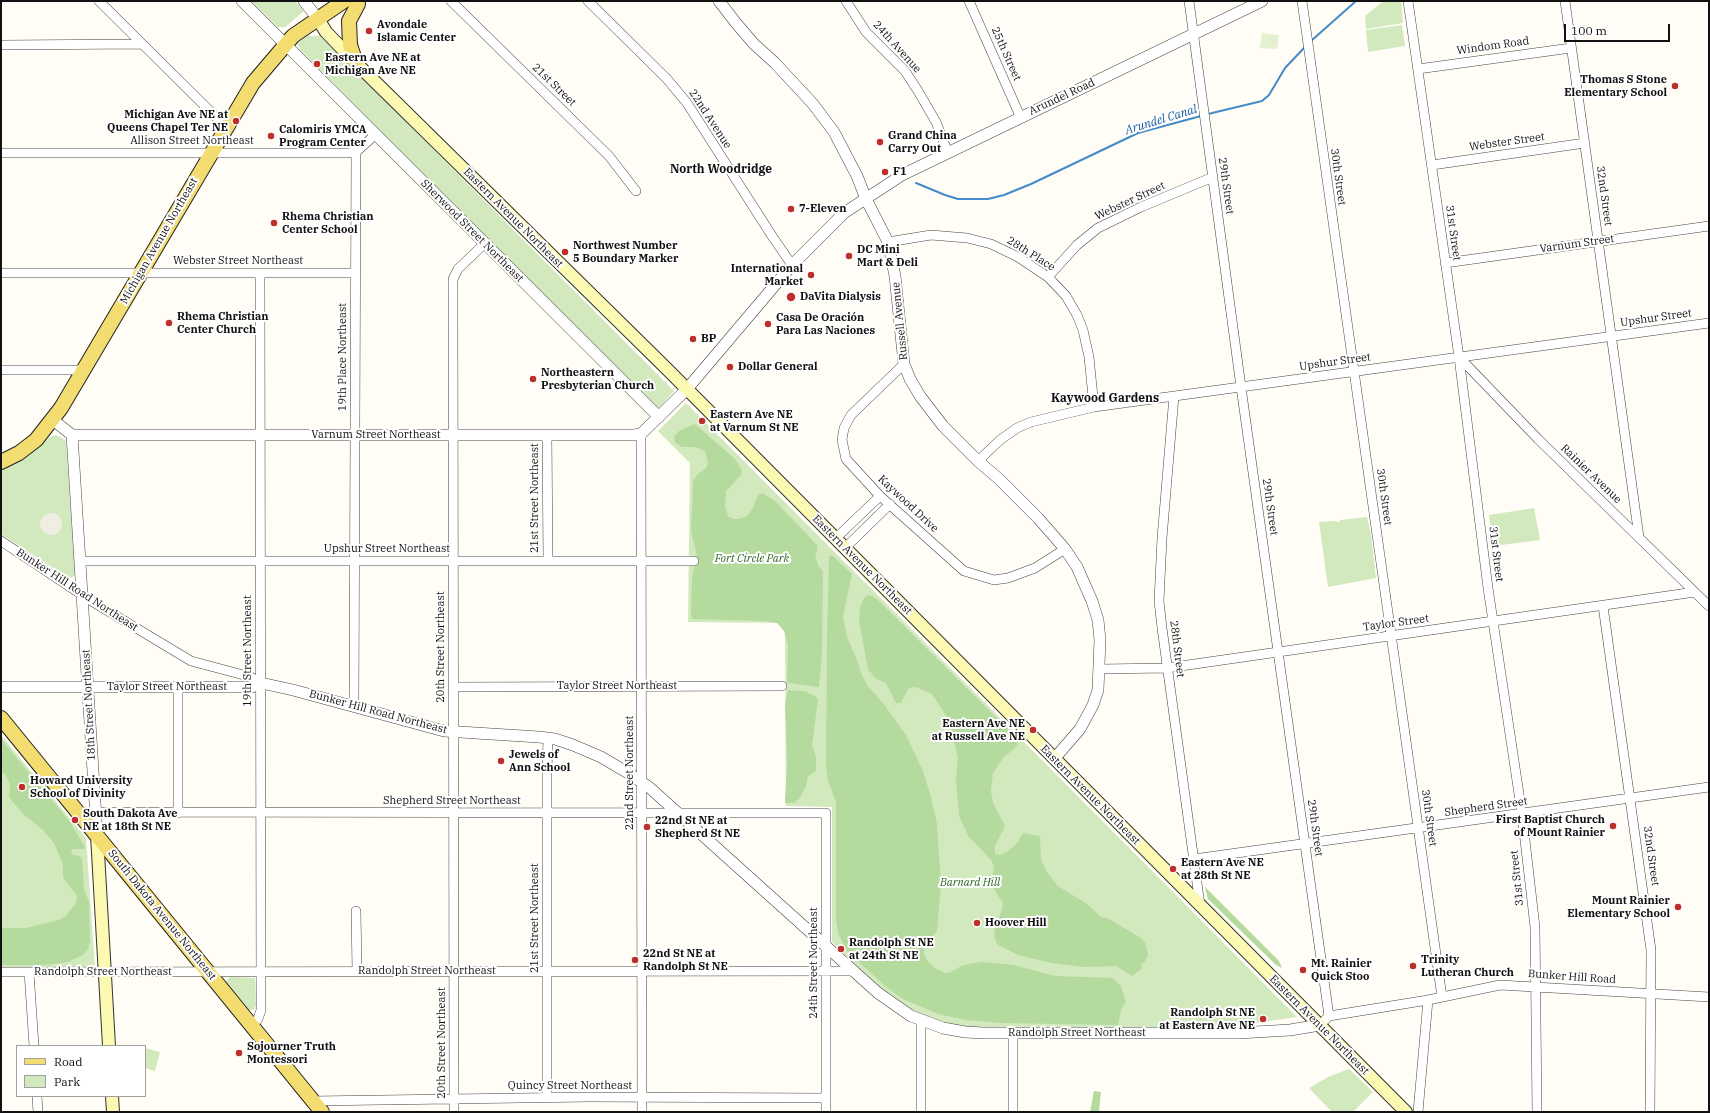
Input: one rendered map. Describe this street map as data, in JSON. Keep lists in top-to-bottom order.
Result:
{
  "streets": {
    "main road": [
      "Eastern Avenue Northeast",
      "Michigan Avenue Northeast",
      "18th Street Northeast",
      "South Dakota Avenue Northeast"
    ],
    "street": [
      "Windom Road",
      "24th Avenue",
      "25th Street",
      "21st Street",
      "Arundel Road",
      "22nd Avenue",
      "Allison Street Northeast",
      "Webster Street",
      "30th Street",
      "29th Street",
      "32nd Street",
      "Sherwood Street Northeast",
      "31st Street",
      "Varnum Street",
      "28th Place",
      "Webster Street Northeast",
      "Upshur Street",
      "Russell Avenue",
      "19th Place Northeast",
      "Varnum Street Northeast",
      "Rainier Avenue",
      "21st Street Northeast",
      "Kaywood Drive",
      "Upshur Street Northeast",
      "Bunker Hill Road Northeast",
      "Taylor Street",
      "20th Street Northeast",
      "28th Street",
      "19th Street Northeast",
      "Taylor Street Northeast",
      "22nd Street Northeast",
      "Shepherd Street Northeast",
      "Shepherd Street",
      "24th Street Northeast",
      "Randolph Street Northeast",
      "Bunker Hill Road",
      "Quincy Street Northeast"
    ]
  },
  "crossings": [
    ["Windom Road", "32nd Street"],
    ["Windom Road", "31st Street"],
    ["24th Avenue", "Arundel Road"],
    ["25th Street", "Arundel Road"],
    ["Arundel Road", "29th Street"],
    ["Arundel Road", "Russell Avenue"],
    ["Allison Street Northeast", "Michigan Avenue Northeast"],
    ["Allison Street Northeast", "19th Place Northeast"],
    ["Webster Street", "29th Street"],
    ["Webster Street", "32nd Street"],
    ["Webster Street", "31st Street"],
    ["Webster Street", "28th Place"],
    ["30th Street", "Upshur Street"],
    ["30th Street", "Taylor Street"],
    ["30th Street", "Shepherd Street"],
    ["30th Street", "Bunker Hill Road"],
    ["29th Street", "Upshur Street"],
    ["29th Street", "Taylor Street"],
    ["29th Street", "Shepherd Street"],
    ["29th Street", "Bunker Hill Road"],
    ["32nd Street", "Varnum Street"],
    ["32nd Street", "Upshur Street"],
    ["32nd Street", "Rainier Avenue"],
    ["32nd Street", "Taylor Street"],
    ["32nd Street", "Shepherd Street"],
    ["32nd Street", "Bunker Hill Road"],
    ["Eastern Avenue Northeast", "Michigan Avenue Northeast"],
    ["Eastern Avenue Northeast", "Russell Avenue"],
    ["Eastern Avenue Northeast", "28th Street"],
    ["Eastern Avenue Northeast", "Randolph Street Northeast"],
    ["Sherwood Street Northeast", "Michigan Avenue Northeast"],
    ["Sherwood Street Northeast", "20th Street Northeast"],
    ["31st Street", "Varnum Street"],
    ["31st Street", "Upshur Street"],
    ["31st Street", "Rainier Avenue"],
    ["31st Street", "Taylor Street"],
    ["31st Street", "Shepherd Street"],
    ["31st Street", "Bunker Hill Road"],
    ["Michigan Avenue Northeast", "Webster Street Northeast"],
    ["28th Place", "Upshur Street"],
    ["28th Place", "Russell Avenue"],
    ["Webster Street Northeast", "19th Place Northeast"],
    ["Webster Street Northeast", "19th Street Northeast"],
    ["Upshur Street", "Russell Avenue"],
    ["Upshur Street", "Rainier Avenue"],
    ["Upshur Street", "28th Street"],
    ["Russell Avenue", "Kaywood Drive"],
    ["Russell Avenue", "Taylor Street"],
    ["19th Place Northeast", "Varnum Street Northeast"],
    ["19th Place Northeast", "Upshur Street Northeast"],
    ["19th Place Northeast", "Bunker Hill Road Northeast"],
    ["Varnum Street Northeast", "21st Street Northeast"],
    ["Varnum Street Northeast", "20th Street Northeast"],
    ["Varnum Street Northeast", "19th Street Northeast"],
    ["Varnum Street Northeast", "18th Street Northeast"],
    ["Varnum Street Northeast", "22nd Street Northeast"],
    ["Rainier Avenue", "Taylor Street"],
    ["21st Street Northeast", "Upshur Street Northeast"],
    ["21st Street Northeast", "Bunker Hill Road Northeast"],
    ["21st Street Northeast", "Shepherd Street Northeast"],
    ["21st Street Northeast", "Randolph Street Northeast"],
    ["21st Street Northeast", "Quincy Street Northeast"],
    ["Upshur Street Northeast", "20th Street Northeast"],
    ["Upshur Street Northeast", "19th Street Northeast"],
    ["Upshur Street Northeast", "18th Street Northeast"],
    ["Upshur Street Northeast", "22nd Street Northeast"],
    ["Bunker Hill Road Northeast", "20th Street Northeast"],
    ["Bunker Hill Road Northeast", "19th Street Northeast"],
    ["Bunker Hill Road Northeast", "Taylor Street Northeast"],
    ["Bunker Hill Road Northeast", "18th Street Northeast"],
    ["Bunker Hill Road Northeast", "22nd Street Northeast"],
    ["Bunker Hill Road Northeast", "Shepherd Street Northeast"],
    ["Bunker Hill Road Northeast", "24th Street Northeast"],
    ["Bunker Hill Road Northeast", "Randolph Street Northeast"],
    ["Taylor Street", "28th Street"],
    ["20th Street Northeast", "Taylor Street Northeast"],
    ["20th Street Northeast", "Shepherd Street Northeast"],
    ["20th Street Northeast", "Randolph Street Northeast"],
    ["20th Street Northeast", "Quincy Street Northeast"],
    ["28th Street", "Shepherd Street"],
    ["19th Street Northeast", "Taylor Street Northeast"],
    ["19th Street Northeast", "Shepherd Street Northeast"],
    ["19th Street Northeast", "South Dakota Avenue Northeast"],
    ["19th Street Northeast", "Randolph Street Northeast"],
    ["Taylor Street Northeast", "18th Street Northeast"],
    ["Taylor Street Northeast", "22nd Street Northeast"],
    ["18th Street Northeast", "Shepherd Street Northeast"],
    ["18th Street Northeast", "South Dakota Avenue Northeast"],
    ["18th Street Northeast", "Randolph Street Northeast"],
    ["22nd Street Northeast", "Shepherd Street Northeast"],
    ["22nd Street Northeast", "Randolph Street Northeast"],
    ["22nd Street Northeast", "Quincy Street Northeast"],
    ["Shepherd Street Northeast", "South Dakota Avenue Northeast"],
    ["Shepherd Street Northeast", "24th Street Northeast"],
    ["South Dakota Avenue Northeast", "Randolph Street Northeast"],
    ["South Dakota Avenue Northeast", "Quincy Street Northeast"],
    ["24th Street Northeast", "Randolph Street Northeast"],
    ["24th Street Northeast", "Quincy Street Northeast"]
  ],
  "districts": ["North Woodridge", "Kaywood Gardens"],
  "water": ["Arundel Canal"],
  "parks": ["Fort Circle Park", "Barnard Hill"],
  "places": [
    "Avondale Islamic Center",
    "Eastern Ave NE at Michigan Ave NE",
    "Thomas S Stone Elementary School",
    "Michigan Ave NE at Queens Chapel Ter NE",
    "Calomiris YMCA Program Center",
    "Grand China Carry Out",
    "F1",
    "7-Eleven",
    "Rhema Christian Center School",
    "Northwest Number 5 Boundary Marker",
    "DC Mini Mart & Deli",
    "International Market",
    "DaVita Dialysis",
    "Rhema Christian Center Church",
    "Casa De Oración Para Las Naciones",
    "BP",
    "Dollar General",
    "Northeastern Presbyterian Church",
    "Eastern Ave NE at Varnum St NE",
    "Eastern Ave NE at Russell Ave NE",
    "Jewels of Ann School",
    "Howard University School of Divinity",
    "South Dakota Ave NE at 18th St NE",
    "First Baptist Church of Mount Rainier",
    "22nd St NE at Shepherd St NE",
    "Eastern Ave NE at 28th St NE",
    "Mount Rainier Elementary School",
    "Hoover Hill",
    "Randolph St NE at 24th St NE",
    "22nd St NE at Randolph St NE",
    "Trinity Lutheran Church",
    "Mt. Rainier Quick Stoo",
    "Randolph St NE at Eastern Ave NE",
    "Sojourner Truth Montessori"
  ],
  "legend": ["Road", "Park"],
  "scale_bar": "100 m"
}
